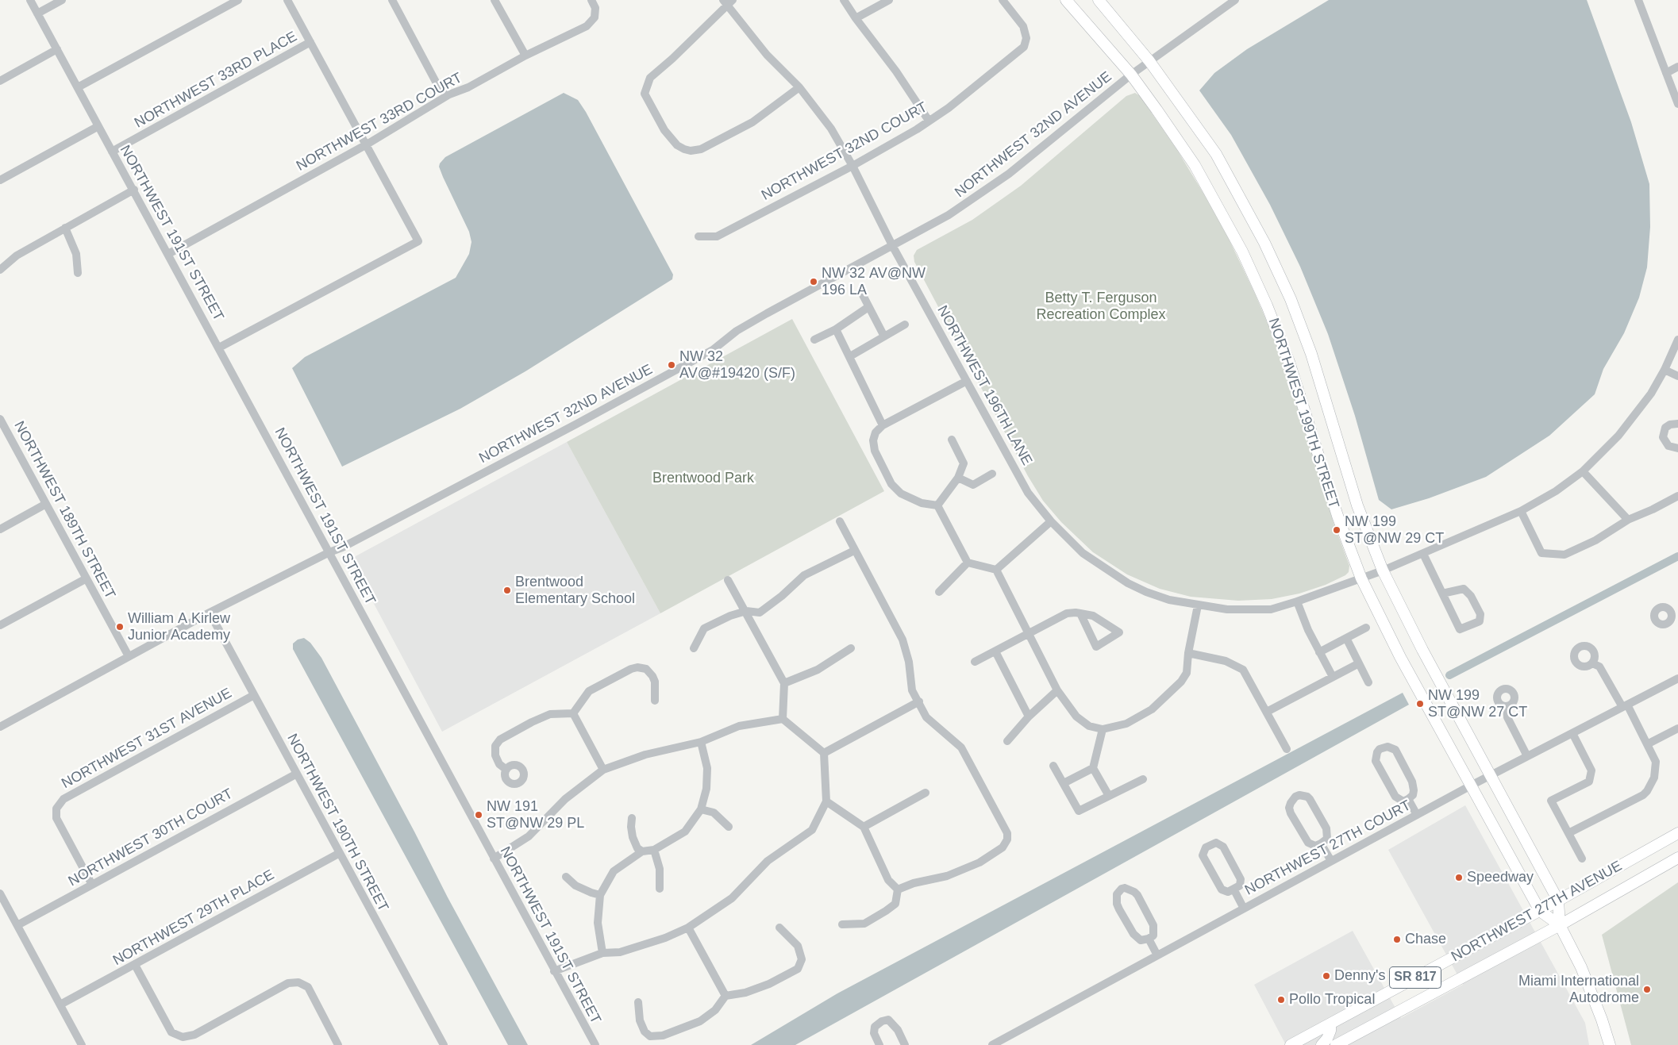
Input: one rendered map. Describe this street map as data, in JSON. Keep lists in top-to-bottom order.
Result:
{
  "streets": {
    "main road": ["NORTHWEST 199TH STREET", "NORTHWEST 27TH AVENUE", "SR 817"],
    "street": [
      "NORTHWEST 33RD PLACE",
      "NORTHWEST 33RD COURT",
      "NORTHWEST 32ND AVENUE",
      "NORTHWEST 32ND COURT",
      "NORTHWEST 191ST STREET",
      "NORTHWEST 196TH LANE",
      "NORTHWEST 189TH STREET",
      "NORTHWEST 31ST AVENUE",
      "NORTHWEST 190TH STREET",
      "NORTHWEST 30TH COURT",
      "NORTHWEST 27TH COURT",
      "NORTHWEST 29TH PLACE"
    ]
  },
  "crossings": [
    ["NORTHWEST 33RD PLACE", "NORTHWEST 191ST STREET"],
    ["NORTHWEST 33RD COURT", "NORTHWEST 191ST STREET"],
    ["NORTHWEST 32ND AVENUE", "NORTHWEST 191ST STREET"],
    ["NORTHWEST 32ND AVENUE", "NORTHWEST 196TH LANE"],
    ["NORTHWEST 32ND AVENUE", "NORTHWEST 199TH STREET"],
    ["NORTHWEST 32ND AVENUE", "NORTHWEST 189TH STREET"],
    ["NORTHWEST 32ND AVENUE", "NORTHWEST 190TH STREET"],
    ["NORTHWEST 32ND COURT", "NORTHWEST 196TH LANE"],
    ["NORTHWEST 196TH LANE", "NORTHWEST 199TH STREET"],
    ["NORTHWEST 199TH STREET", "NORTHWEST 27TH COURT"],
    ["NORTHWEST 199TH STREET", "NORTHWEST 27TH AVENUE"],
    ["NORTHWEST 31ST AVENUE", "NORTHWEST 190TH STREET"],
    ["NORTHWEST 31ST AVENUE", "NORTHWEST 30TH COURT"],
    ["NORTHWEST 190TH STREET", "NORTHWEST 30TH COURT"],
    ["NORTHWEST 190TH STREET", "NORTHWEST 29TH PLACE"]
  ],
  "parks": ["Betty T. Ferguson Recreation Complex", "Brentwood Park"],
  "places": [
    "NW 32 AV@NW 196 LA",
    "NW 32 AV@#19420 (S/F)",
    "NW 199 ST@NW 29 CT",
    "Brentwood Elementary School",
    "William A Kirlew Junior Academy",
    "NW 199 ST@NW 27 CT",
    "NW 191 ST@NW 29 PL",
    "Speedway",
    "Chase",
    "Denny's",
    "Miami International Autodrome",
    "Pollo Tropical"
  ]
}
